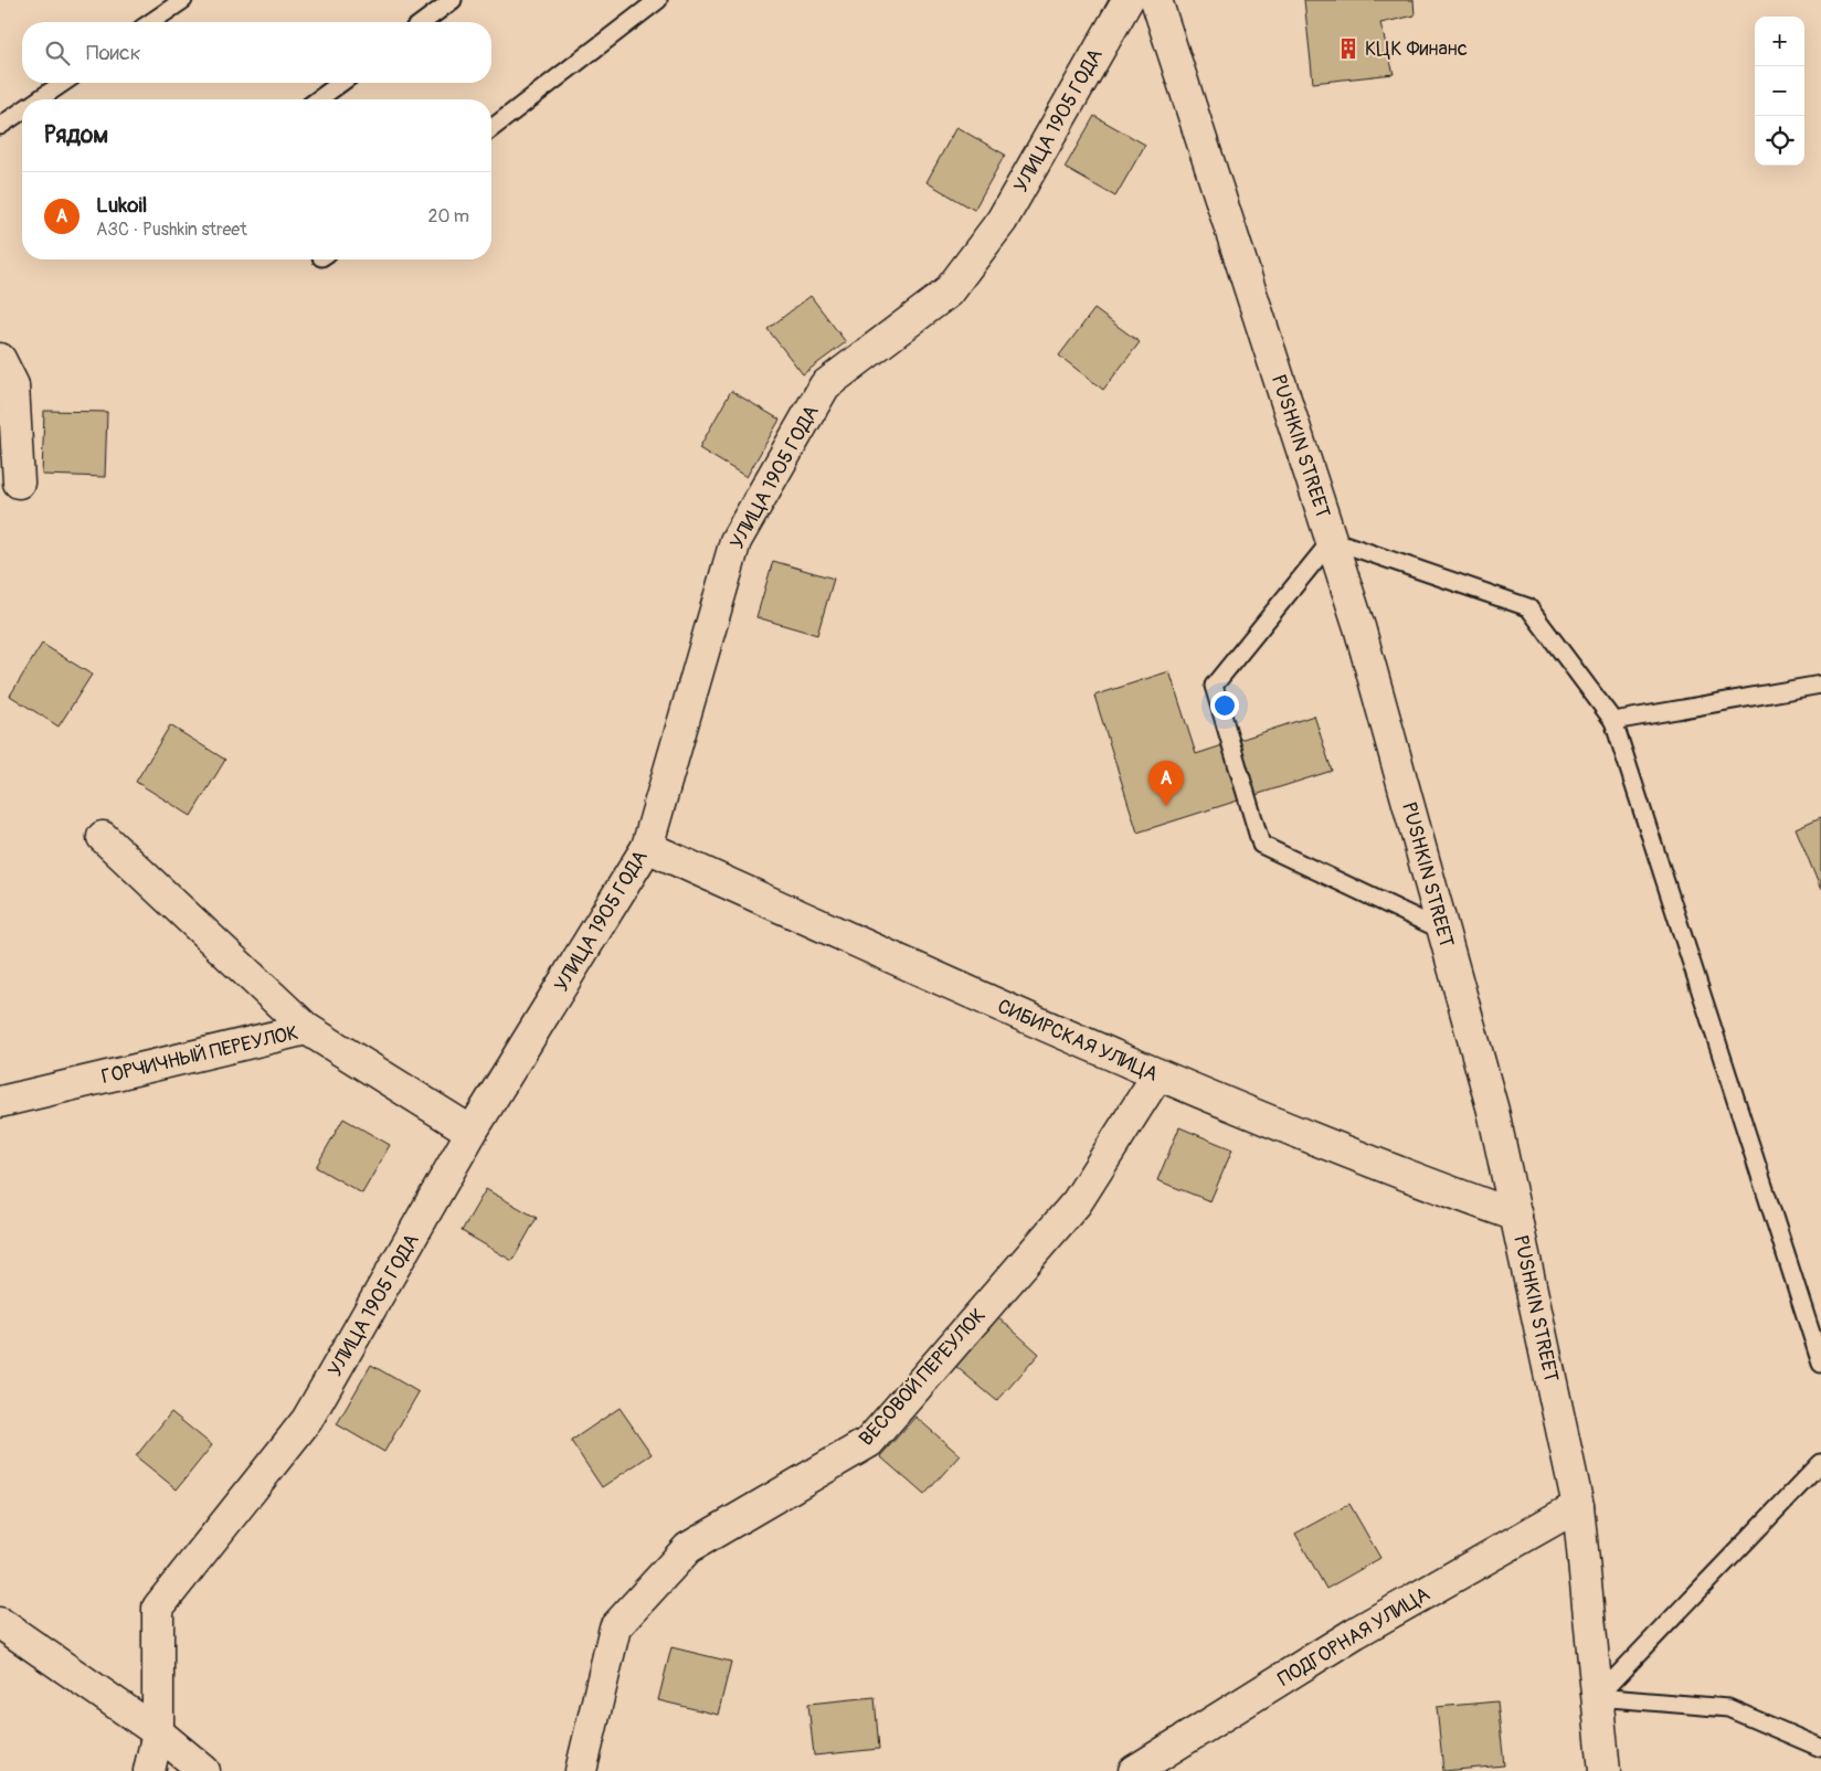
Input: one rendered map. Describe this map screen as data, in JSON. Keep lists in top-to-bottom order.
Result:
{
  "streets": {
    "street": [
      "УЛИЦА 1905 ГОДА",
      "PUSHKIN STREET",
      "СИБИРСКАЯ УЛИЦА",
      "ГОРЧИЧНЫЙ ПЕРЕУЛОК",
      "ВЕСОВОЙ ПЕРЕУЛОК",
      "ПОДГОРНАЯ УЛИЦА"
    ]
  },
  "crossings": [
    ["УЛИЦА 1905 ГОДА", "СИБИРСКАЯ УЛИЦА"],
    ["УЛИЦА 1905 ГОДА", "ГОРЧИЧНЫЙ ПЕРЕУЛОК"],
    ["PUSHKIN STREET", "СИБИРСКАЯ УЛИЦА"],
    ["PUSHKIN STREET", "ПОДГОРНАЯ УЛИЦА"],
    ["СИБИРСКАЯ УЛИЦА", "ВЕСОВОЙ ПЕРЕУЛОК"]
  ],
  "places": {
    "building": ["КЦК Финанс"]
  },
  "page": {
    "map_buttons": ["+", "−"],
    "search": "Поиск",
    "heading": "Рядом",
    "list": [
      {
        "mark": "A",
        "name": "Lukoil",
        "note": "АЗС · Pushkin street",
        "value": "20 m"
      }
    ],
    "pins": "A"
  }
}
